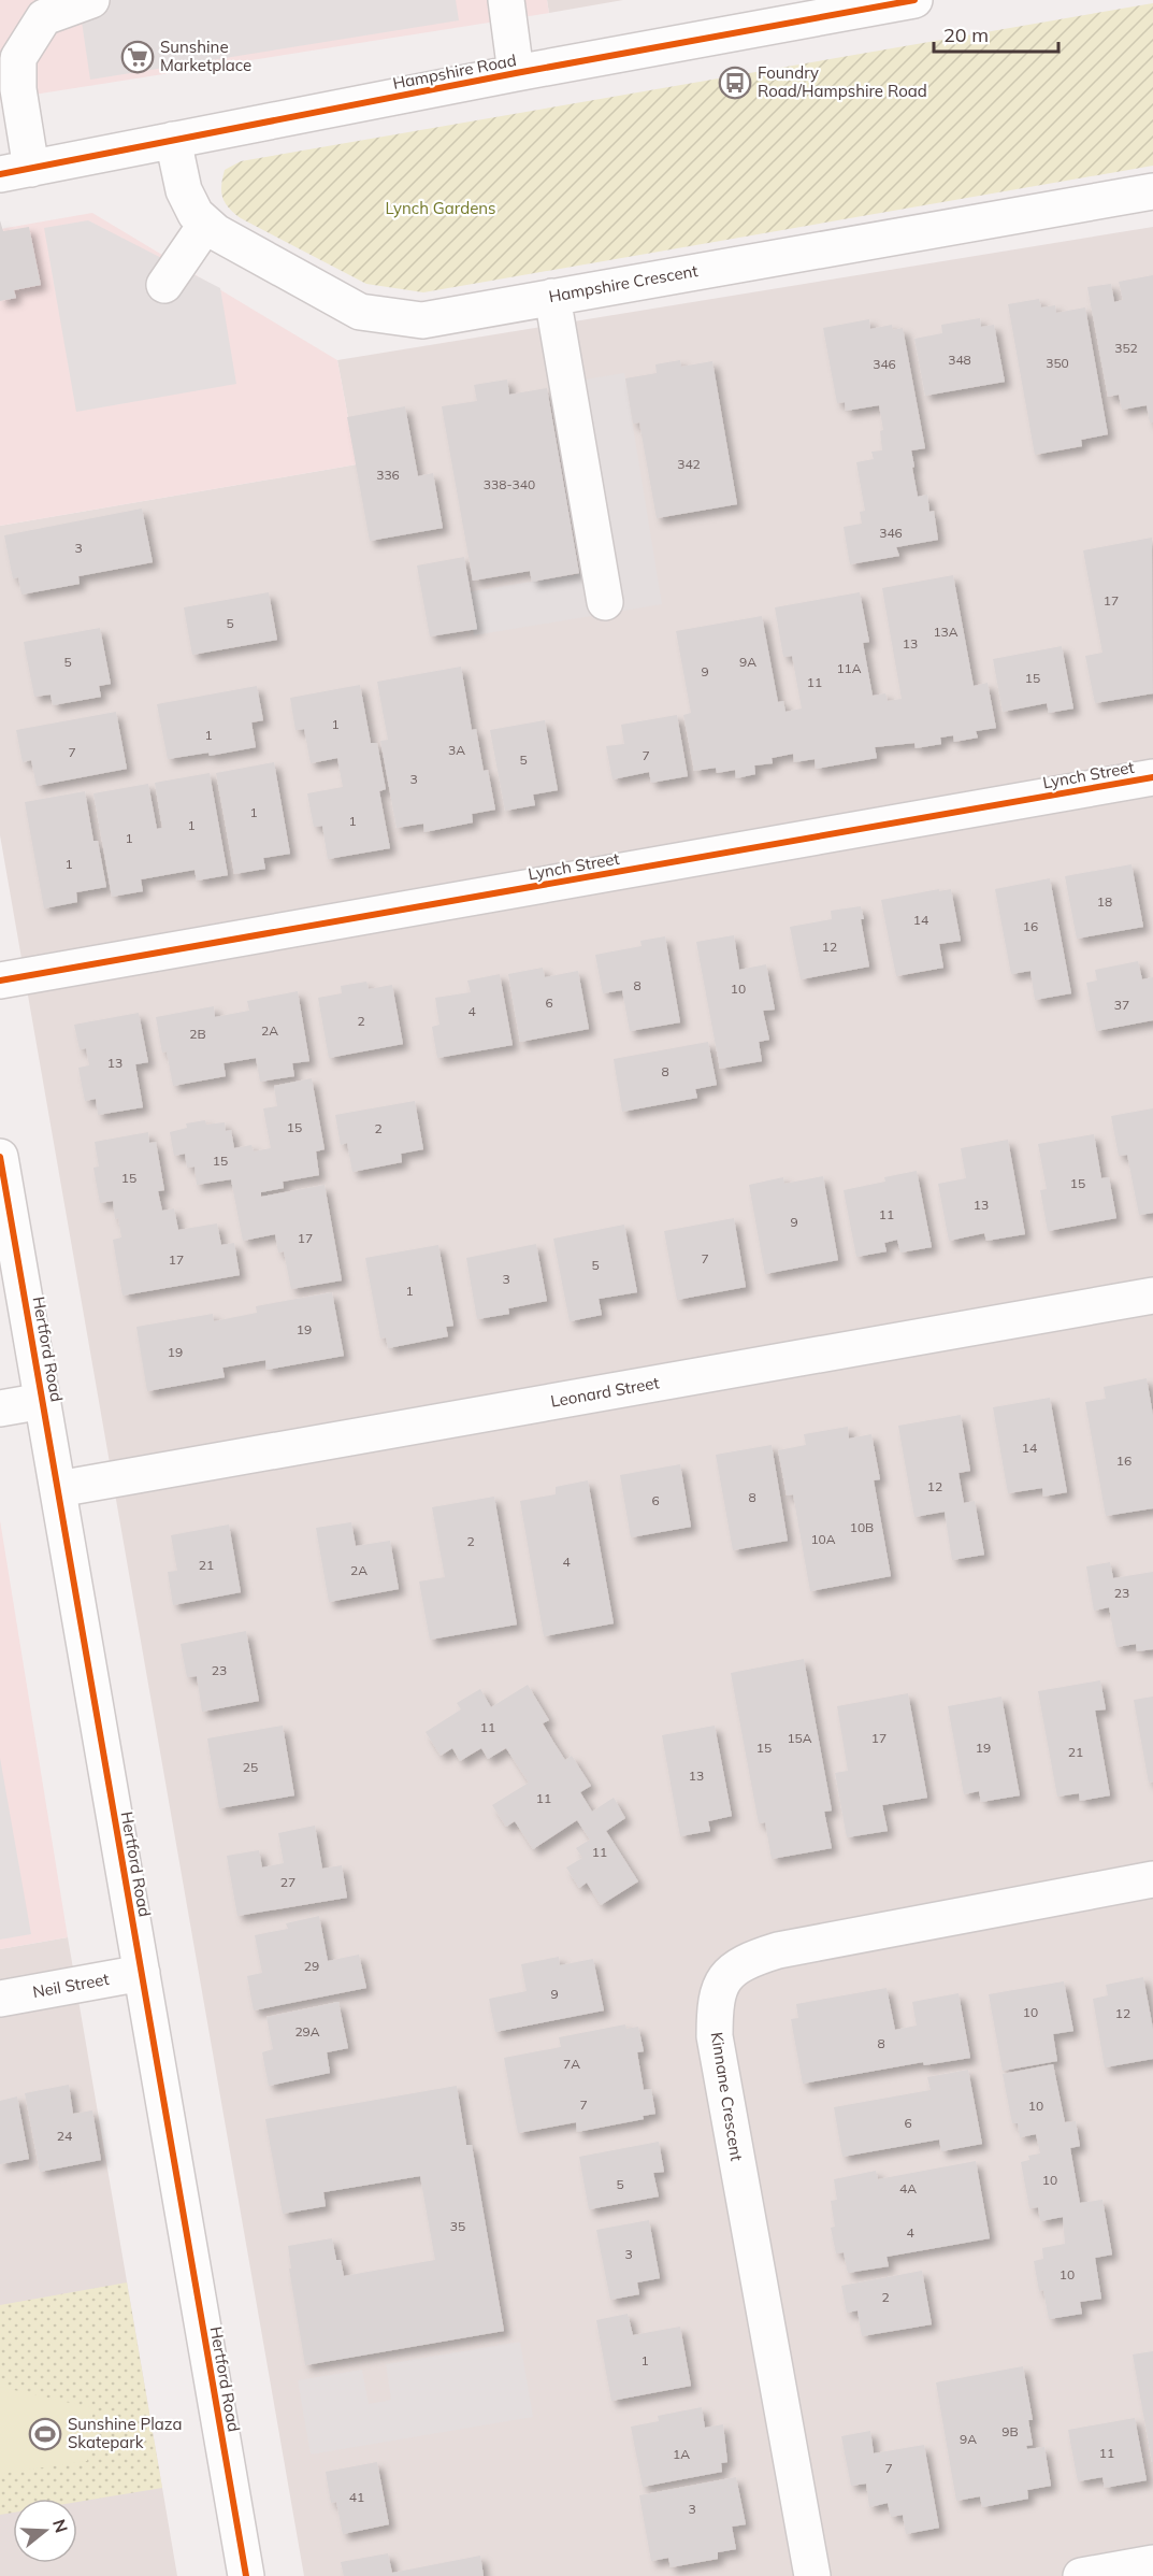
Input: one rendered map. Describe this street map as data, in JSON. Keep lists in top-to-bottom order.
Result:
{
  "streets": {
    "street": [
      "Hampshire Road",
      "Hampshire Crescent",
      "Lynch Street",
      "Hertford Road",
      "Leonard Street",
      "Neil Street",
      "Kinnane Crescent"
    ]
  },
  "crossings": [
    ["Hampshire Road", "Hampshire Crescent"],
    ["Hertford Road", "Leonard Street"],
    ["Hertford Road", "Neil Street"]
  ],
  "parks": ["Lynch Gardens"],
  "places": {
    "supermarket": ["Sunshine Marketplace"],
    "bus stop": ["Foundry Road/Hampshire Road"],
    "sports": ["Sunshine Plaza Skatepark"]
  },
  "house_numbers": [
    "352",
    "348",
    "350",
    "346",
    "342",
    "336",
    "338-340",
    "346",
    "3",
    "17",
    "5",
    "13A",
    "13",
    "5",
    "9A",
    "11A",
    "9",
    "15",
    "11",
    "1",
    "1",
    "3A",
    "7",
    "7",
    "5",
    "3",
    "1",
    "1",
    "1",
    "1",
    "1",
    "18",
    "14",
    "16",
    "12",
    "8",
    "10",
    "6",
    "37",
    "4",
    "2",
    "2A",
    "2B",
    "13",
    "8",
    "15",
    "2",
    "15",
    "15",
    "15",
    "13",
    "11",
    "9",
    "17",
    "7",
    "17",
    "5",
    "3",
    "1",
    "19",
    "19",
    "14",
    "16",
    "12",
    "8",
    "6",
    "10B",
    "10A",
    "2",
    "4",
    "21",
    "2A",
    "23",
    "23",
    "11",
    "15A",
    "17",
    "15",
    "19",
    "21",
    "25",
    "13",
    "11",
    "11",
    "27",
    "29",
    "9",
    "10",
    "12",
    "29A",
    "8",
    "7A",
    "7",
    "10",
    "6",
    "24",
    "10",
    "5",
    "4A",
    "35",
    "4",
    "3",
    "10",
    "2",
    "1",
    "9B",
    "9A",
    "11",
    "1A",
    "7",
    "41",
    "3"
  ],
  "scale_bar": "20 m",
  "north": "right"
}
